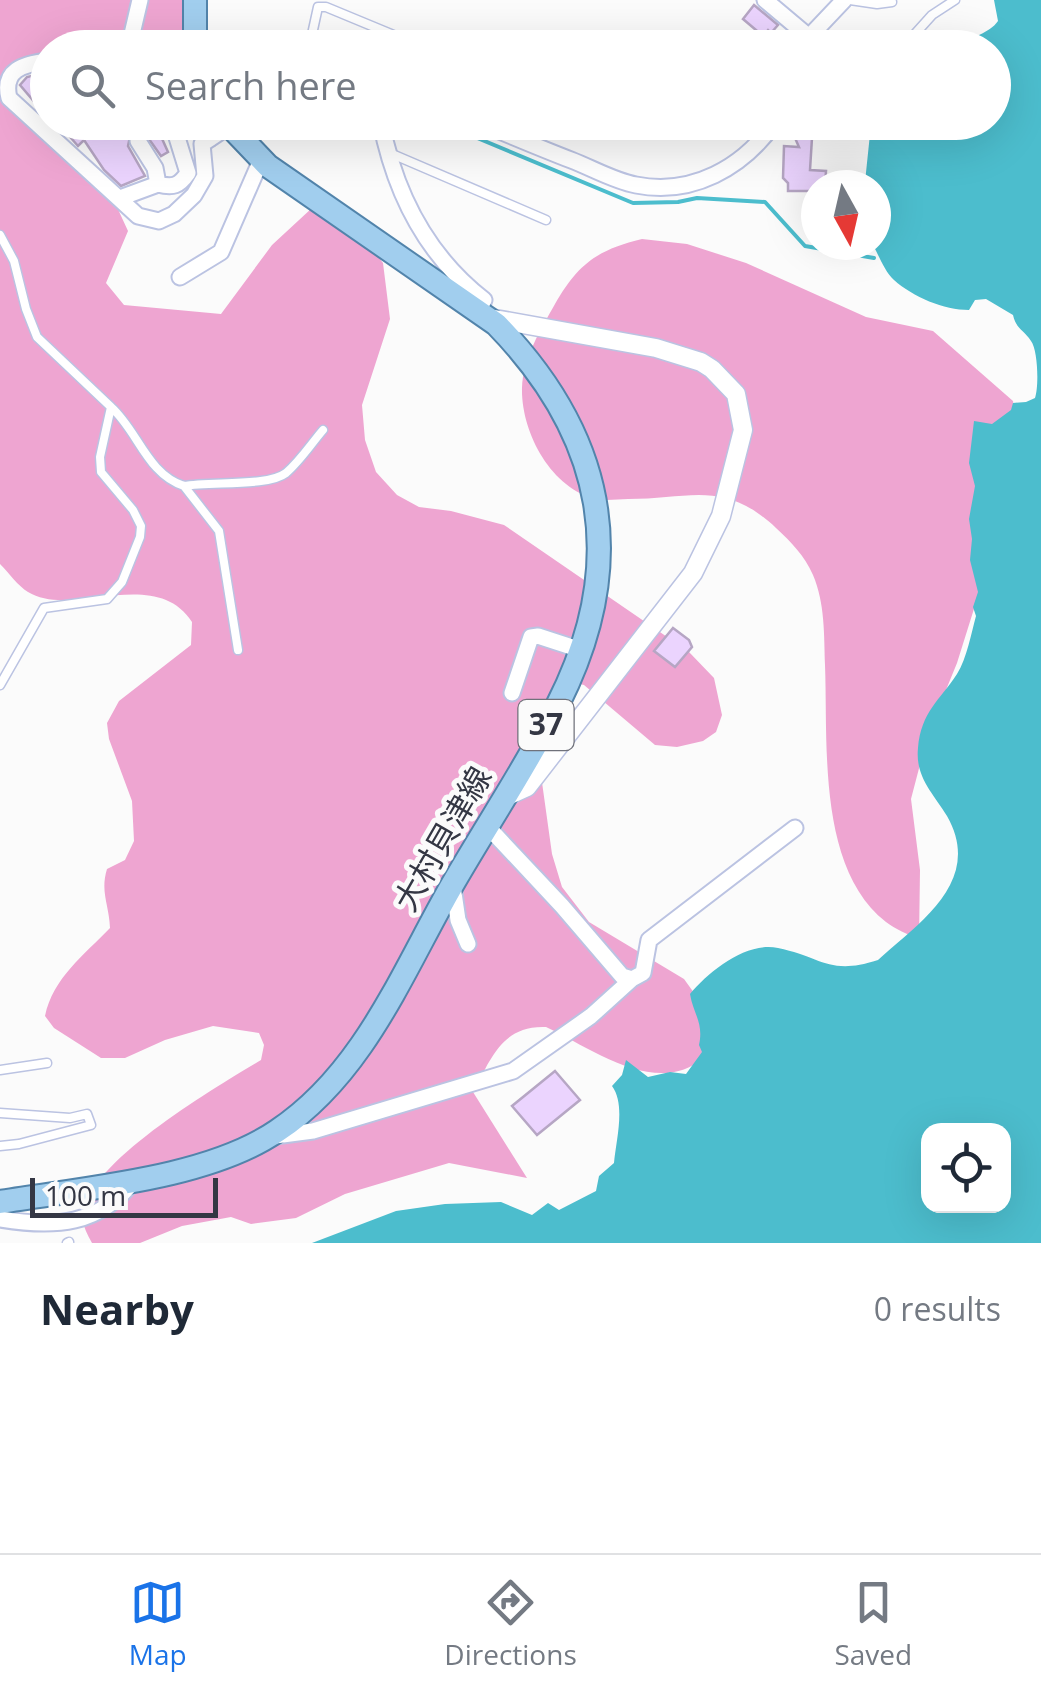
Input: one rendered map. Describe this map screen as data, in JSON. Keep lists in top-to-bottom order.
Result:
{
  "streets": {
    "main road": ["37", "大村貝津線"]
  },
  "scale_bar": "100 m",
  "north": "bottom",
  "page": {
    "search": "Search here",
    "scale": "100 m",
    "heading": ["Nearby", "0 results"],
    "nav": ["Map", "Directions", "Saved"]
  }
}
